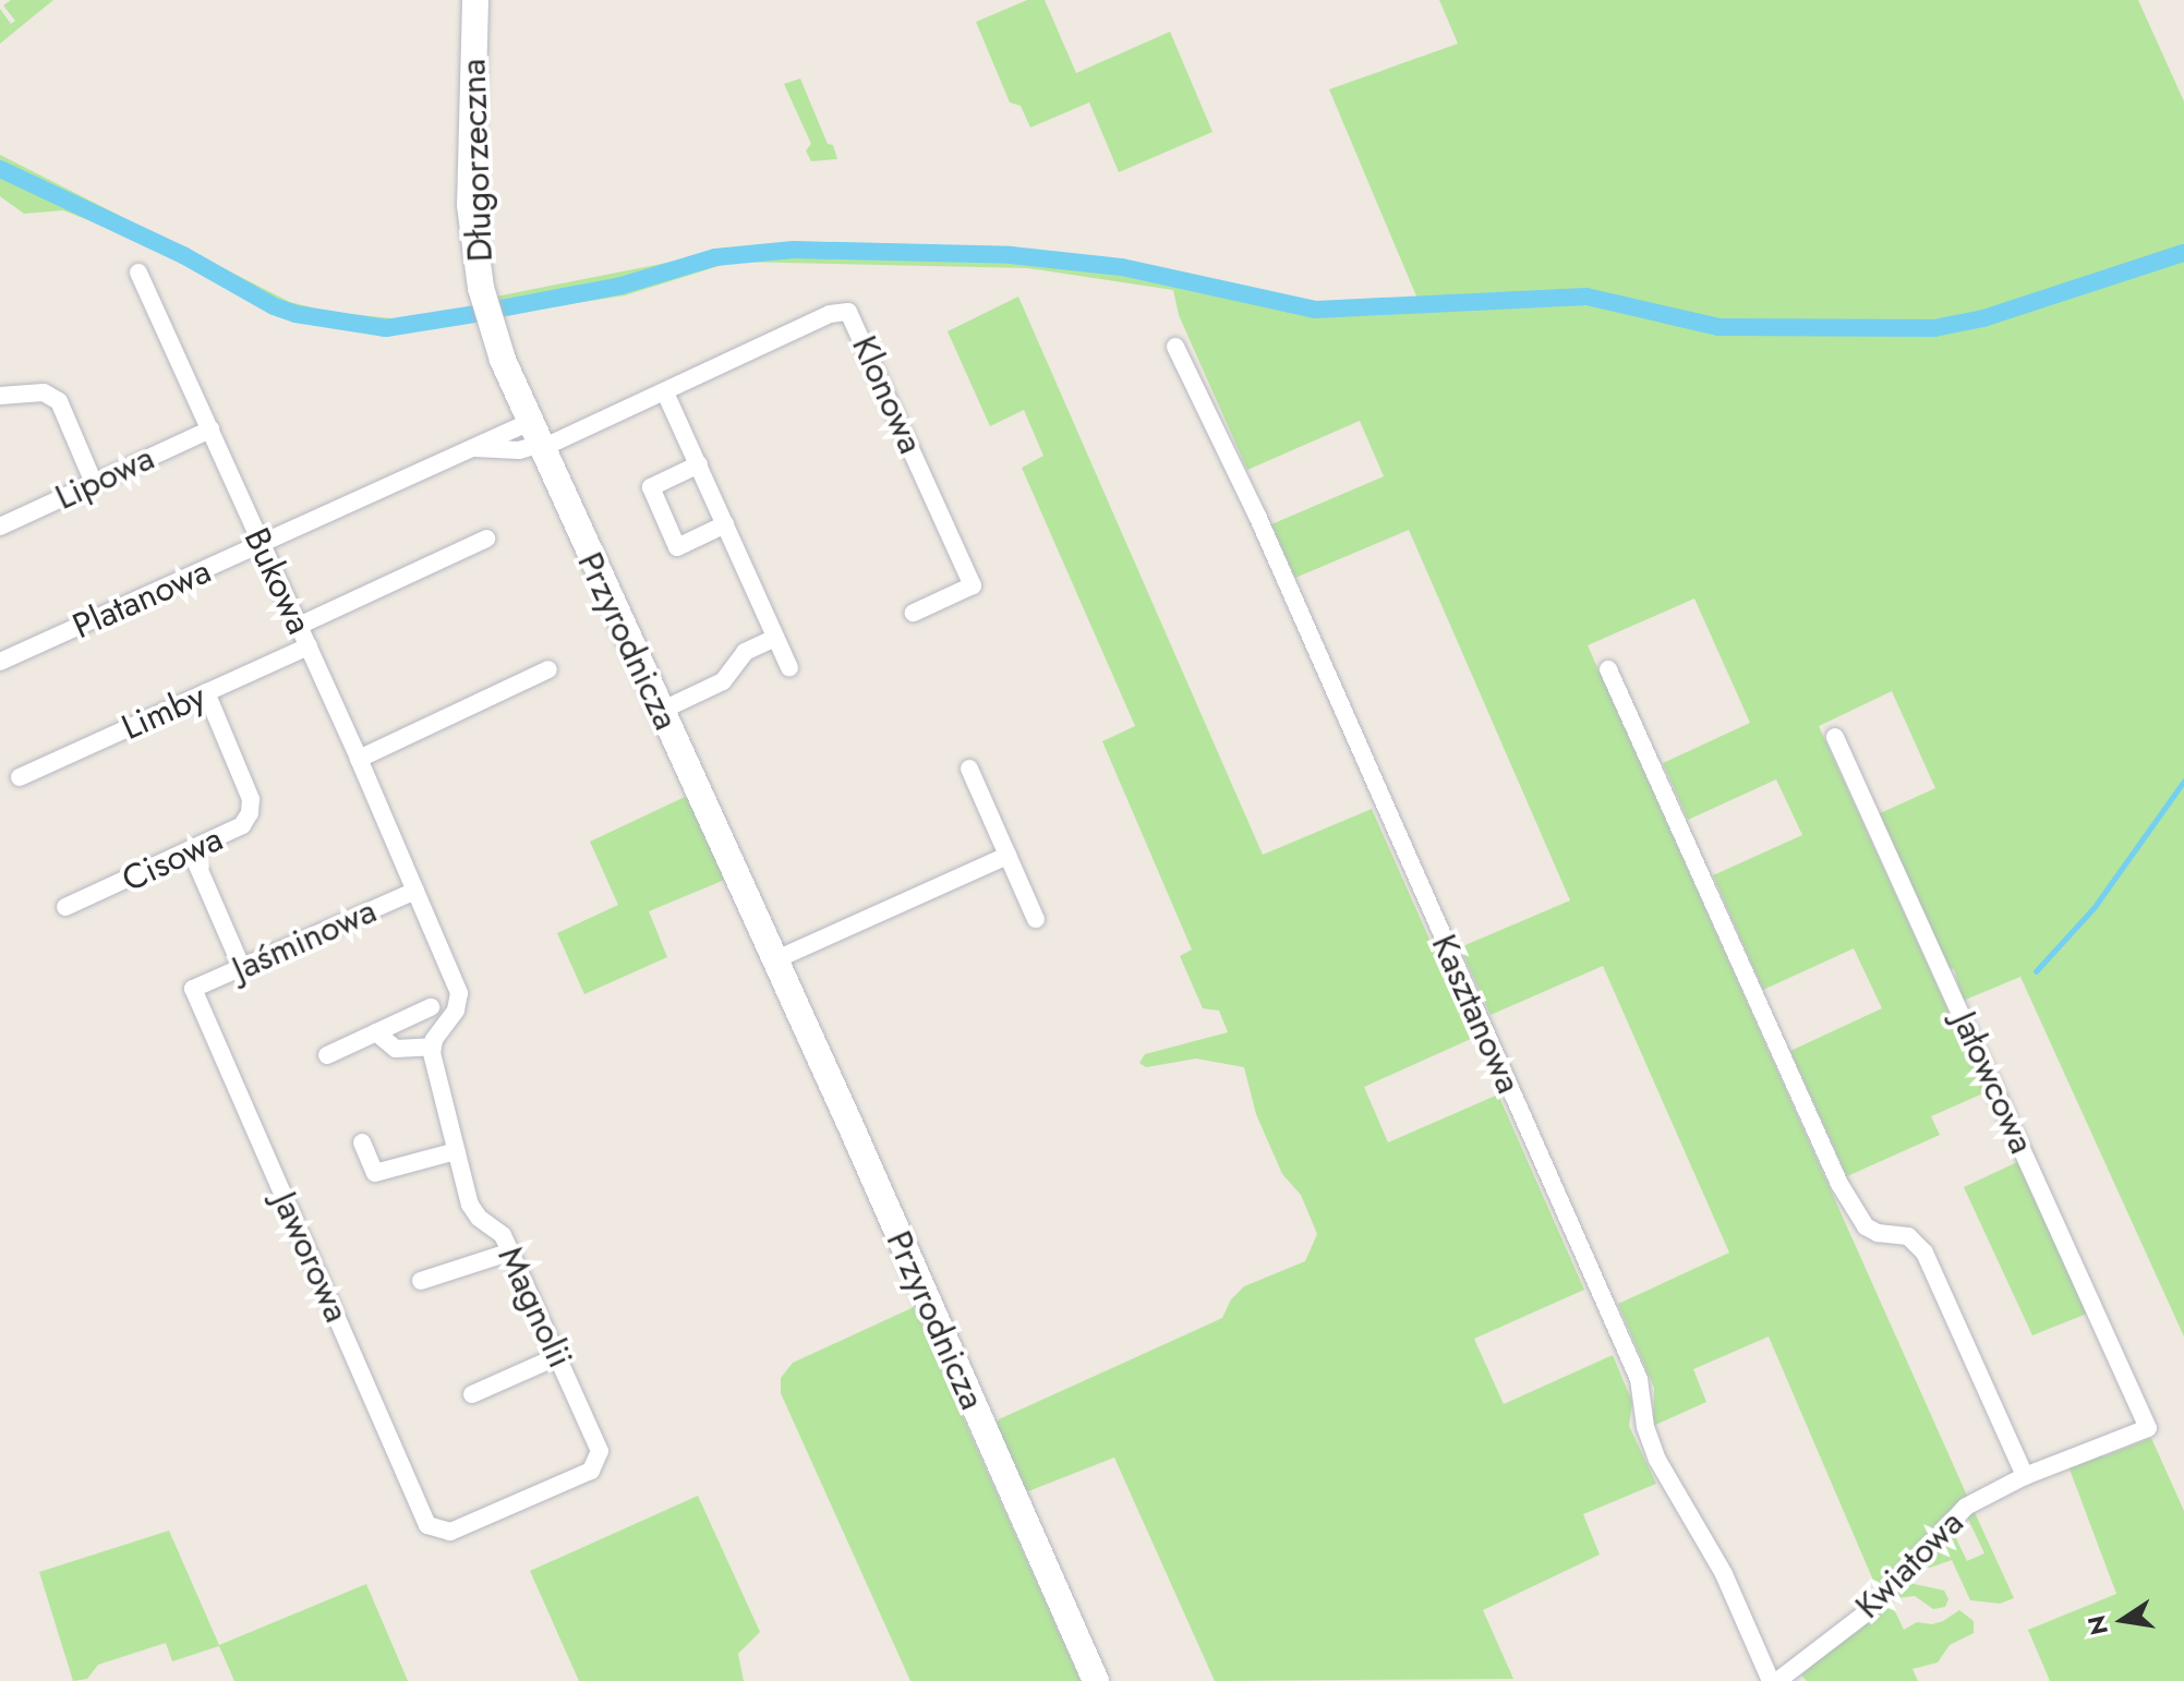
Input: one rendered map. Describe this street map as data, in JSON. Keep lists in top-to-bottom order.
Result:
{
  "streets": {
    "street": [
      "Długorzeczna",
      "Klonowa",
      "Lipowa",
      "Bukowa",
      "Platanowa",
      "Przyrodnicza",
      "Limby",
      "Cisowa",
      "Jaśminowa",
      "Kasztanowa",
      "Jałowcowa",
      "Jaworowa",
      "Magnolii",
      "Kwiatowa"
    ]
  },
  "crossings": [
    ["Długorzeczna", "Przyrodnicza"],
    ["Klonowa", "Platanowa"],
    ["Klonowa", "Przyrodnicza"],
    ["Lipowa", "Bukowa"],
    ["Bukowa", "Platanowa"],
    ["Bukowa", "Limby"],
    ["Bukowa", "Jaśminowa"],
    ["Platanowa", "Przyrodnicza"],
    ["Limby", "Cisowa"],
    ["Jaśminowa", "Jaworowa"],
    ["Jałowcowa", "Kwiatowa"],
    ["Jaworowa", "Magnolii"]
  ],
  "north": "left"
}
